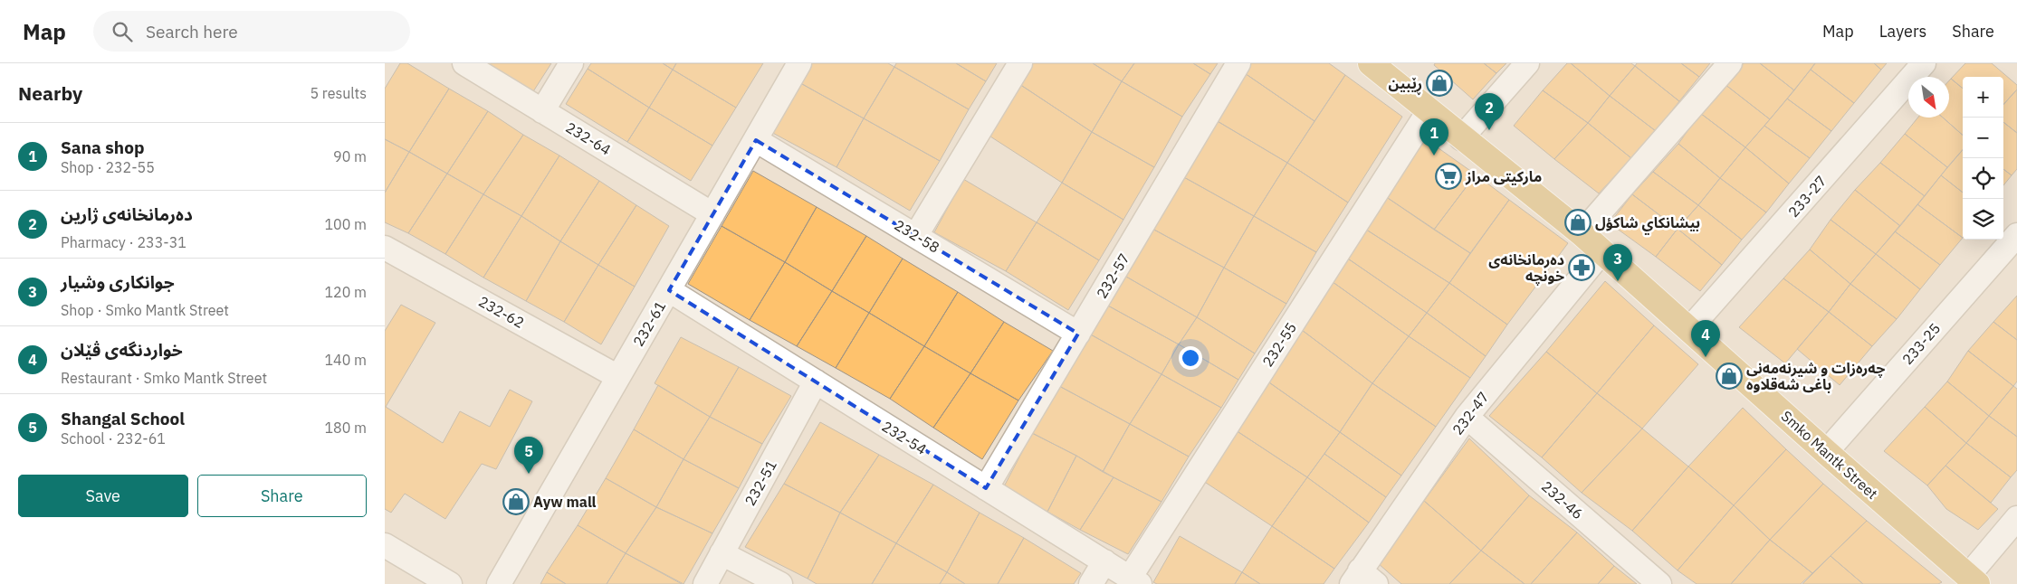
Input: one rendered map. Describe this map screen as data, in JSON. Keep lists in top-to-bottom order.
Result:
{
  "streets": {
    "main road": ["Smko Mantk Street"],
    "street": [
      "232-64",
      "233-27",
      "232-58",
      "232-57",
      "232-62",
      "232-61",
      "233-25",
      "232-55",
      "232-47",
      "232-54",
      "232-51",
      "232-46"
    ]
  },
  "crossings": [
    ["232-64", "232-61"],
    ["233-27", "Smko Mantk Street"],
    ["232-58", "232-57"],
    ["232-58", "232-61"],
    ["232-57", "232-54"],
    ["232-62", "232-61"],
    ["232-61", "232-54"],
    ["233-25", "Smko Mantk Street"],
    ["232-55", "232-54"],
    ["232-55", "Smko Mantk Street"],
    ["232-47", "Smko Mantk Street"],
    ["232-47", "232-46"],
    ["232-54", "232-51"]
  ],
  "places": {
    "shop": [
      "ڕێبین",
      "بيشانكاي شاكؤل",
      "چەرەزات و شیرنەمەنی باغی شەقلاوە",
      "Ayw mall"
    ],
    "supermarket": ["مارکیتی مراز"],
    "pharmacy": ["دەرمانخانەی خونچە"]
  },
  "north": "bottom right",
  "page": {
    "header": "Map",
    "search": "Search here",
    "nav": ["Map", "Layers", "Share"],
    "heading": ["Nearby", "5 results"],
    "map_buttons": ["+", "−"],
    "pins": [
      "2",
      "1",
      "3",
      "4",
      "5"
    ],
    "list": [
      {
        "mark": "1",
        "name": "Sana shop",
        "note": "Shop · 232-55",
        "value": "90 m"
      },
      {
        "mark": "2",
        "name": "دەرمانخانەی ژارین",
        "note": "Pharmacy · 233-31",
        "value": "100 m"
      },
      {
        "mark": "3",
        "name": "جوانکاری وشیار",
        "note": "Shop · Smko Mantk Street",
        "value": "120 m"
      },
      {
        "mark": "4",
        "name": "خواردنگەی ڤێلان",
        "note": "Restaurant · Smko Mantk Street",
        "value": "140 m"
      },
      {
        "mark": "5",
        "name": "Shangal School",
        "note": "School · 232-61",
        "value": "180 m"
      }
    ],
    "buttons": ["Save", "Share"]
  }
}
